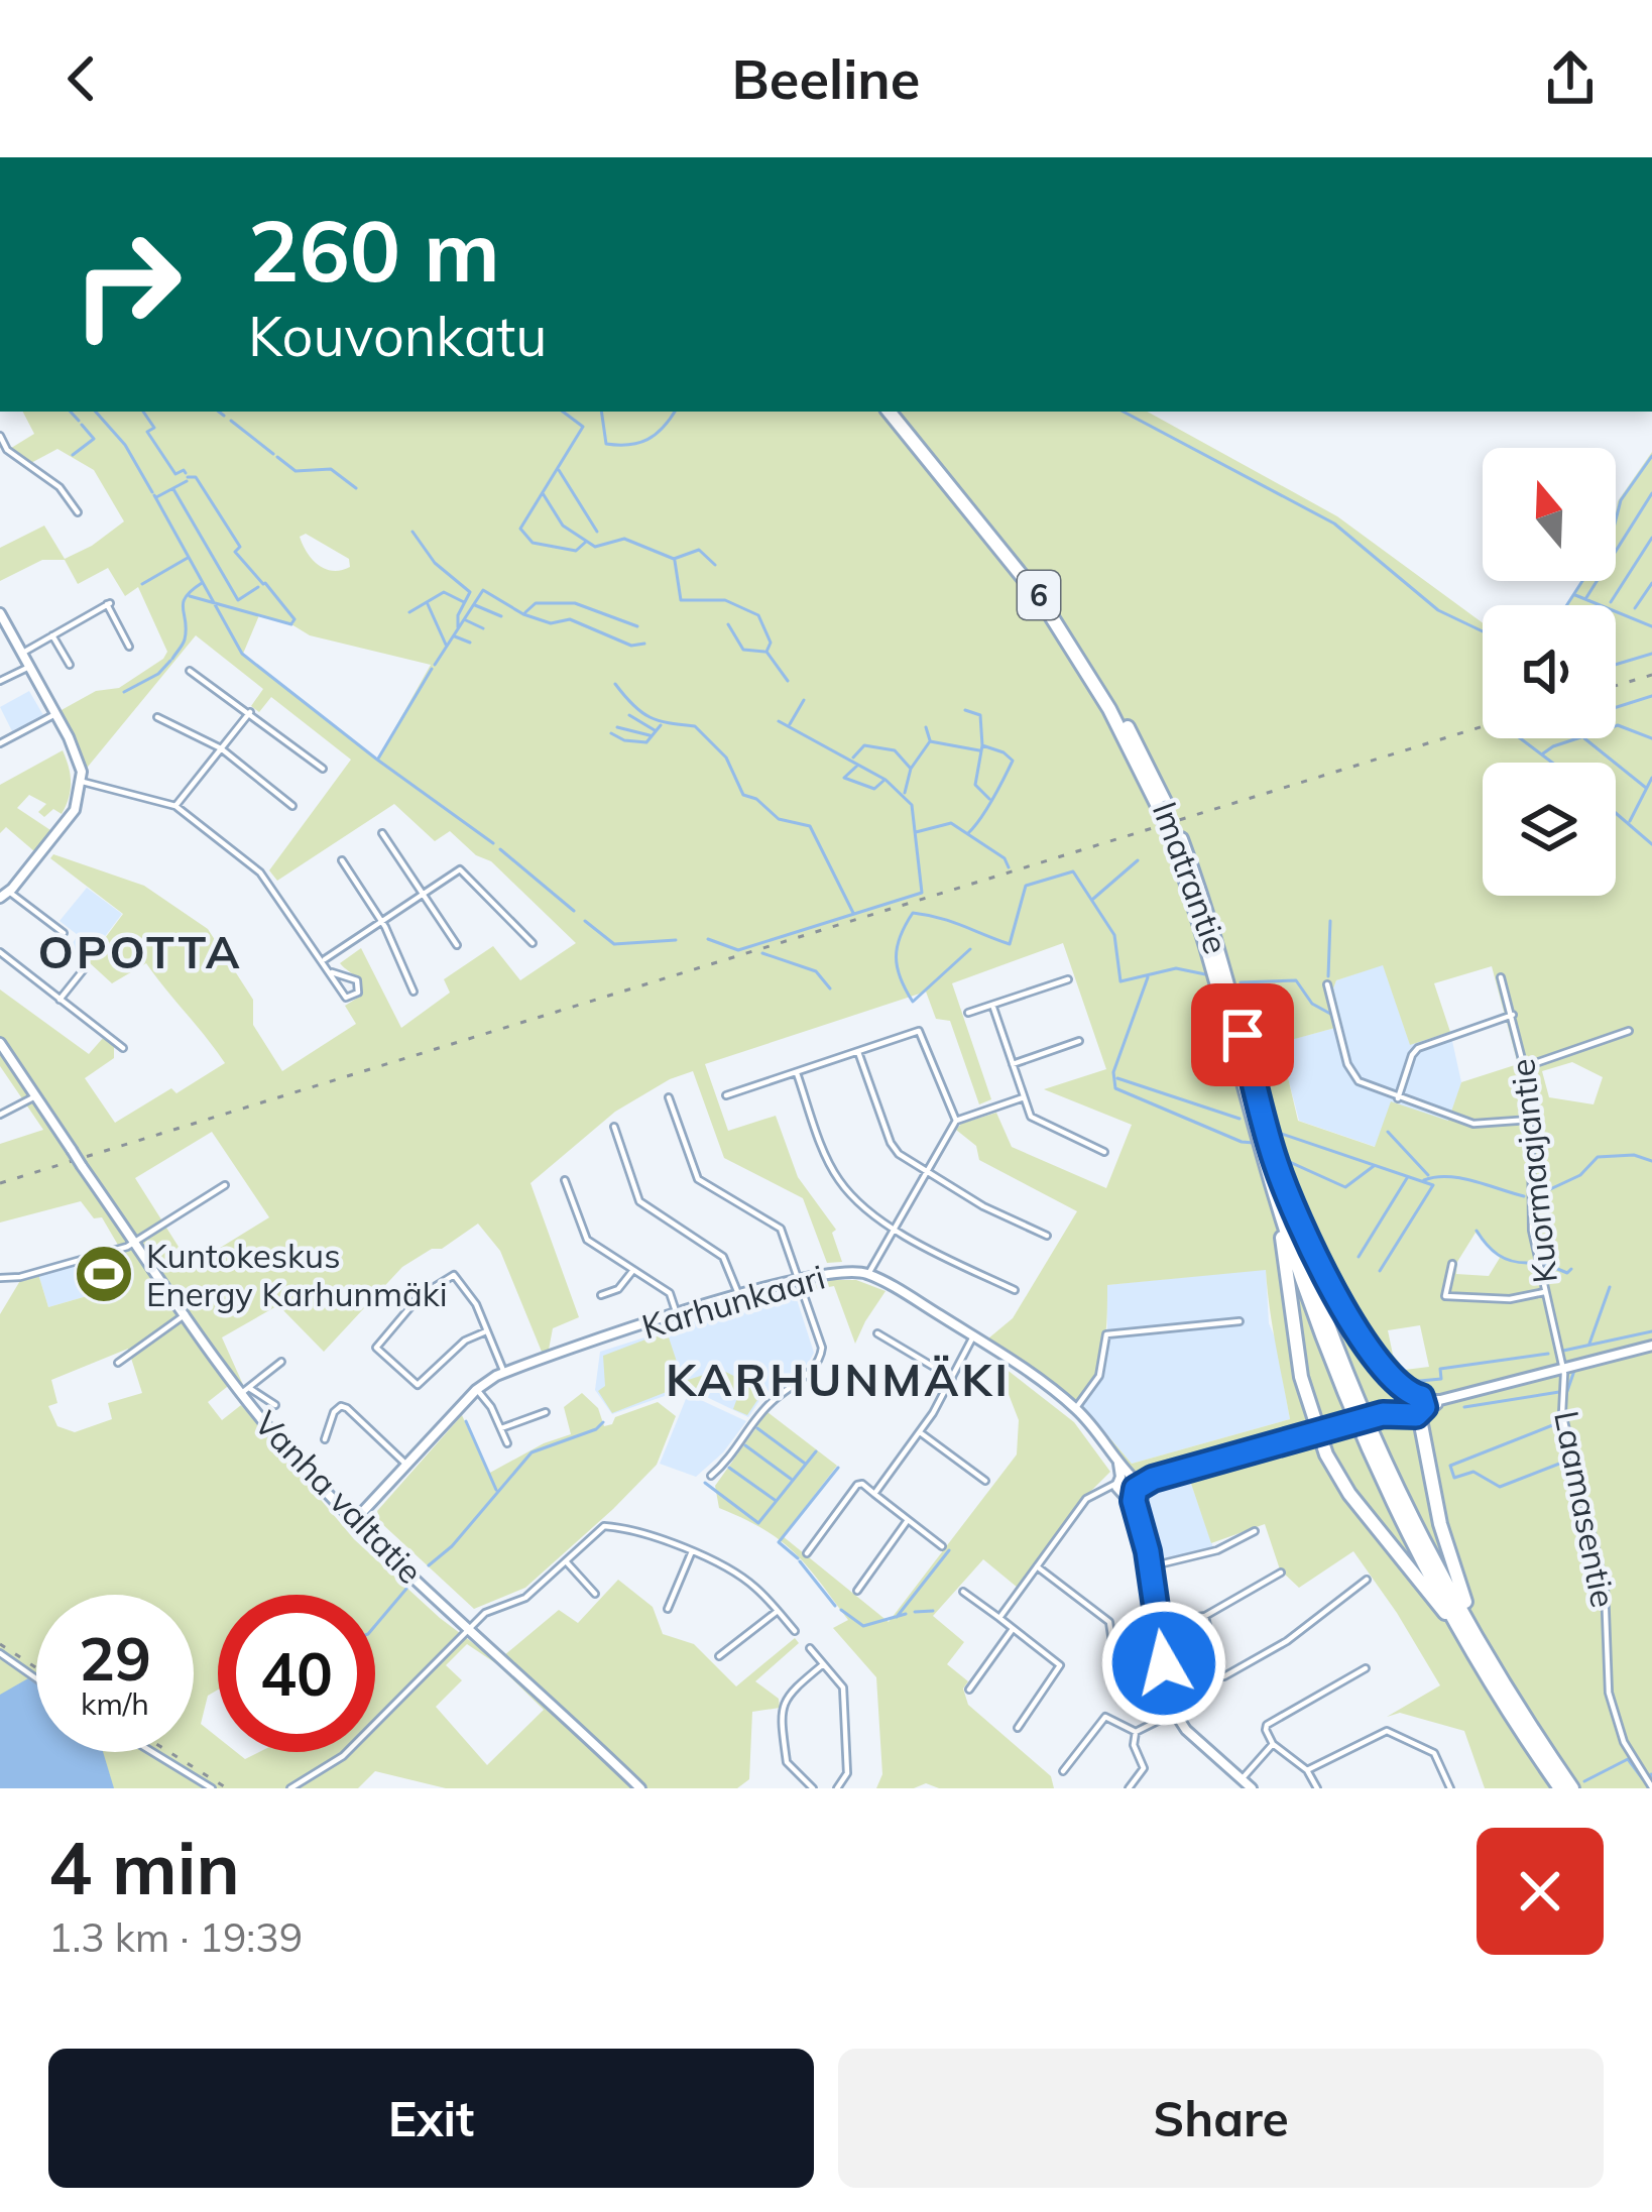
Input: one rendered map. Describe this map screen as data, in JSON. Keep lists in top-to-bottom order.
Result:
{
  "streets": {
    "highway": ["6", "Imatrantie"],
    "street": [
      "Kuormaajantie",
      "Karhunkaari",
      "Vanha valtatie",
      "Laamasentie"
    ]
  },
  "crossings": [
    ["Kuormaajantie", "Laamasentie"],
    ["Karhunkaari", "Vanha valtatie"]
  ],
  "districts": ["OPOTTA", "KARHUNMÄKI"],
  "places": {
    "sports": ["Kuntokeskus Energy Karhunmäki"]
  },
  "north": "top",
  "page": {
    "header": "Beeline",
    "turn": ["260 m", "Kouvonkatu"],
    "speed": "29 km/h",
    "limit": "40",
    "heading": ["4 min", "1.3 km · 19:39"],
    "buttons": ["Exit", "Share"]
  }
}
